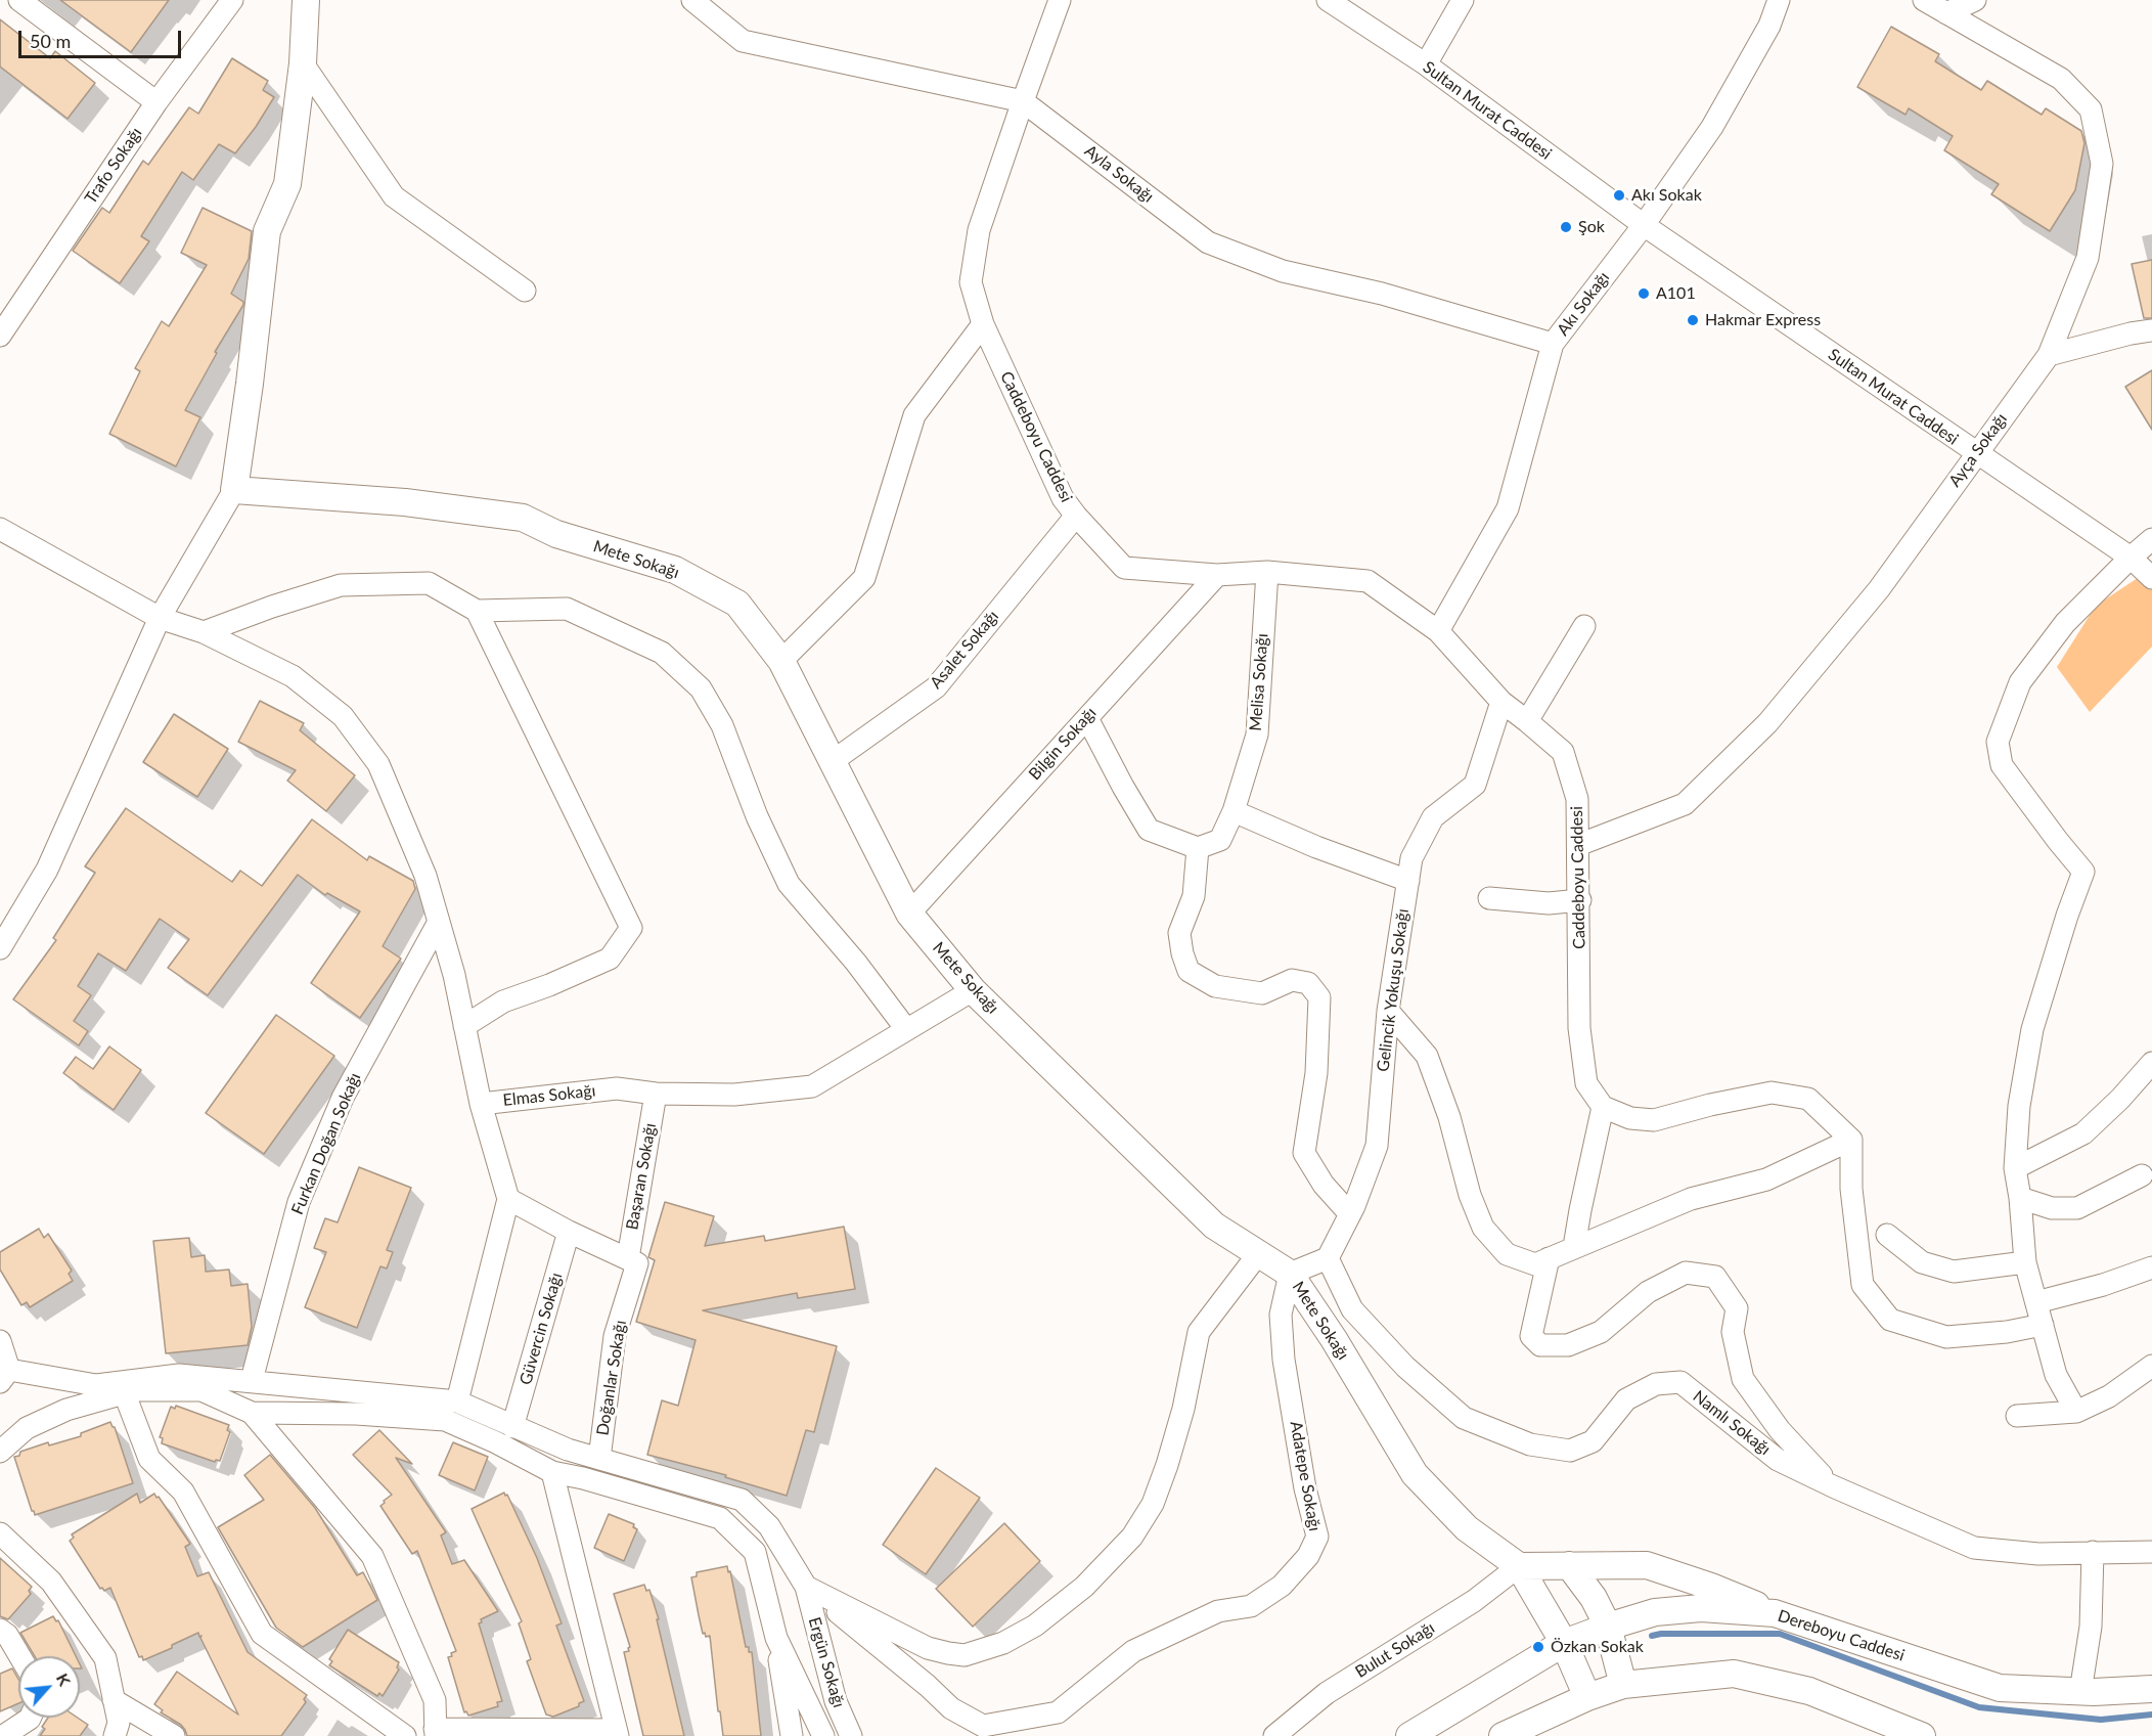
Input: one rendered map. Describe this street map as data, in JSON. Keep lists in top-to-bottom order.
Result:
{
  "streets": {
    "main road": ["Mete Sokağı", "Dereboyu Caddesi"],
    "street": [
      "Sultan Murat Caddesi",
      "Trafo Sokağı",
      "Ayla Sokağı",
      "Akı Sokağı",
      "Caddeboyu Caddesi",
      "Ayça Sokağı",
      "Asalet Sokağı",
      "Melisa Sokağı",
      "Bilgin Sokağı",
      "Gelincik Yokuşu Sokağı",
      "Elmas Sokağı",
      "Furkan Doğan Sokağı",
      "Başaran Sokağı",
      "Güvercin Sokağı",
      "Doğanlar Sokağı",
      "Namlı Sokağı",
      "Adatepe Sokağı",
      "Bulut Sokağı",
      "Ergün Sokağı"
    ]
  },
  "crossings": [
    ["Sultan Murat Caddesi", "Akı Sokağı"],
    ["Sultan Murat Caddesi", "Ayça Sokağı"],
    ["Ayla Sokağı", "Akı Sokağı"],
    ["Ayla Sokağı", "Caddeboyu Caddesi"],
    ["Akı Sokağı", "Caddeboyu Caddesi"],
    ["Caddeboyu Caddesi", "Ayça Sokağı"],
    ["Caddeboyu Caddesi", "Asalet Sokağı"],
    ["Caddeboyu Caddesi", "Melisa Sokağı"],
    ["Caddeboyu Caddesi", "Bilgin Sokağı"],
    ["Caddeboyu Caddesi", "Gelincik Yokuşu Sokağı"],
    ["Mete Sokağı", "Asalet Sokağı"],
    ["Mete Sokağı", "Bilgin Sokağı"],
    ["Mete Sokağı", "Elmas Sokağı"],
    ["Mete Sokağı", "Adatepe Sokağı"],
    ["Mete Sokağı", "Dereboyu Caddesi"],
    ["Mete Sokağı", "Bulut Sokağı"],
    ["Gelincik Yokuşu Sokağı", "Namlı Sokağı"],
    ["Elmas Sokağı", "Başaran Sokağı"],
    ["Başaran Sokağı", "Doğanlar Sokağı"],
    ["Adatepe Sokağı", "Ergün Sokağı"]
  ],
  "places": [
    "Akı Sokak",
    "Şok",
    "A101",
    "Hakmar Express",
    "Özkan Sokak"
  ],
  "scale_bar": "50 m",
  "north": "top right"
}
